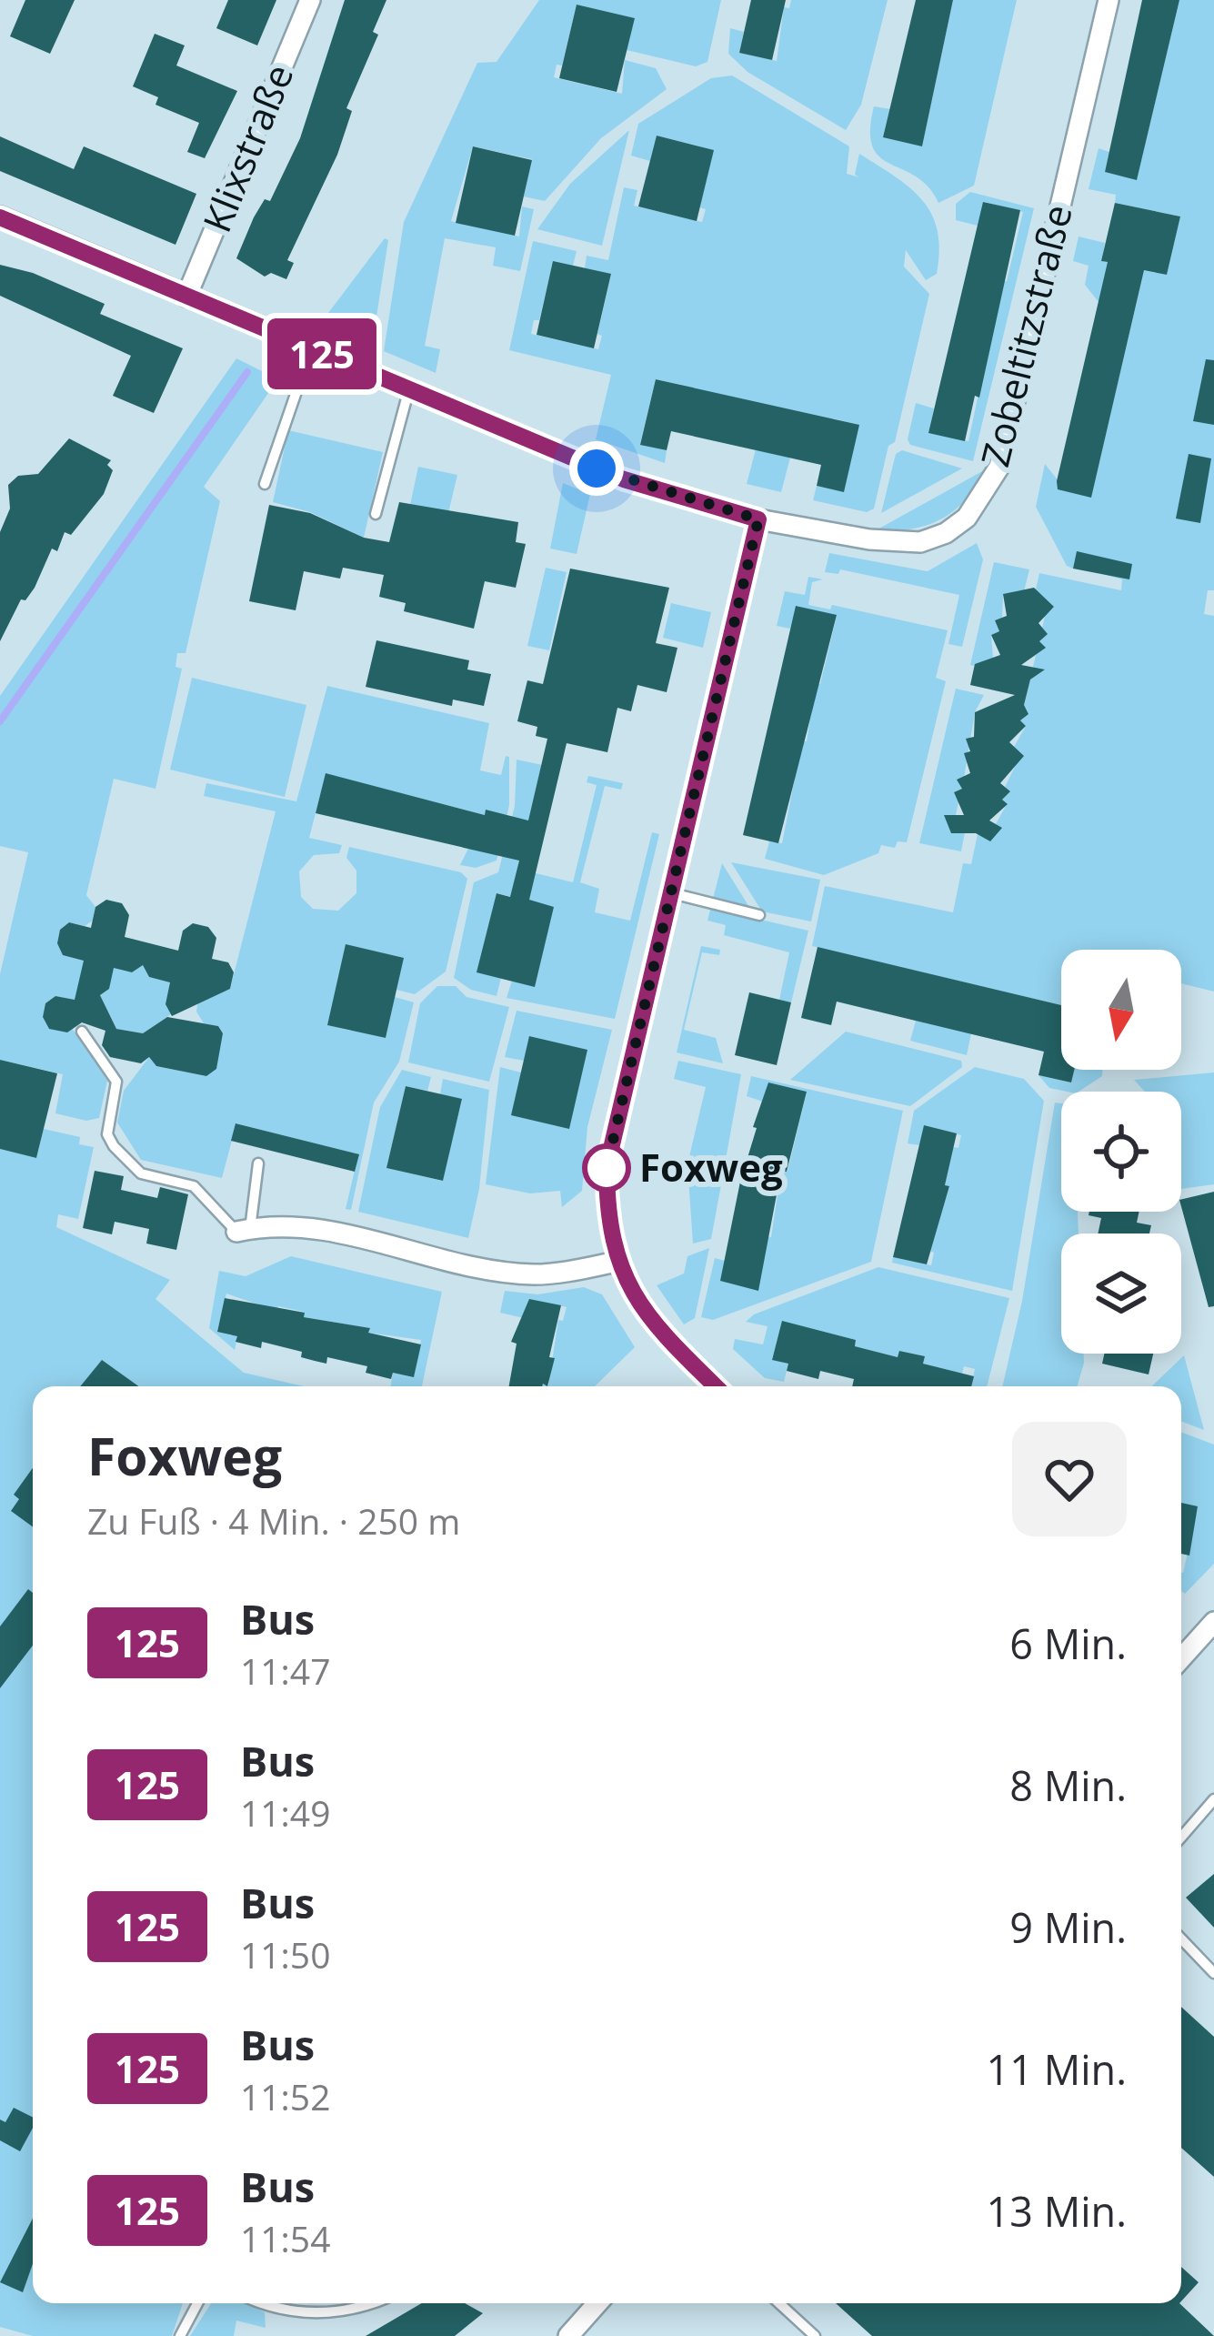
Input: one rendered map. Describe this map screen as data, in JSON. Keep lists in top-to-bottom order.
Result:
{
  "streets": {
    "street": ["Klixstraße", "Zobeltitzstraße"]
  },
  "crossings": [
    ["Klixstraße", "Zobeltitzstraße"]
  ],
  "places": ["Foxweg"],
  "lines": ["bus line 125"],
  "north": "bottom",
  "page": {
    "on_map": "125",
    "heading": ["Foxweg", "Zu Fuß · 4 Min. · 250 m"],
    "list": [
      {
        "mark": "125",
        "name": "Bus",
        "note": "11:47",
        "value": "6 Min."
      },
      {
        "mark": "125",
        "name": "Bus",
        "note": "11:49",
        "value": "8 Min."
      },
      {
        "mark": "125",
        "name": "Bus",
        "note": "11:50",
        "value": "9 Min."
      },
      {
        "mark": "125",
        "name": "Bus",
        "note": "11:52",
        "value": "11 Min."
      },
      {
        "mark": "125",
        "name": "Bus",
        "note": "11:54",
        "value": "13 Min."
      }
    ]
  }
}
